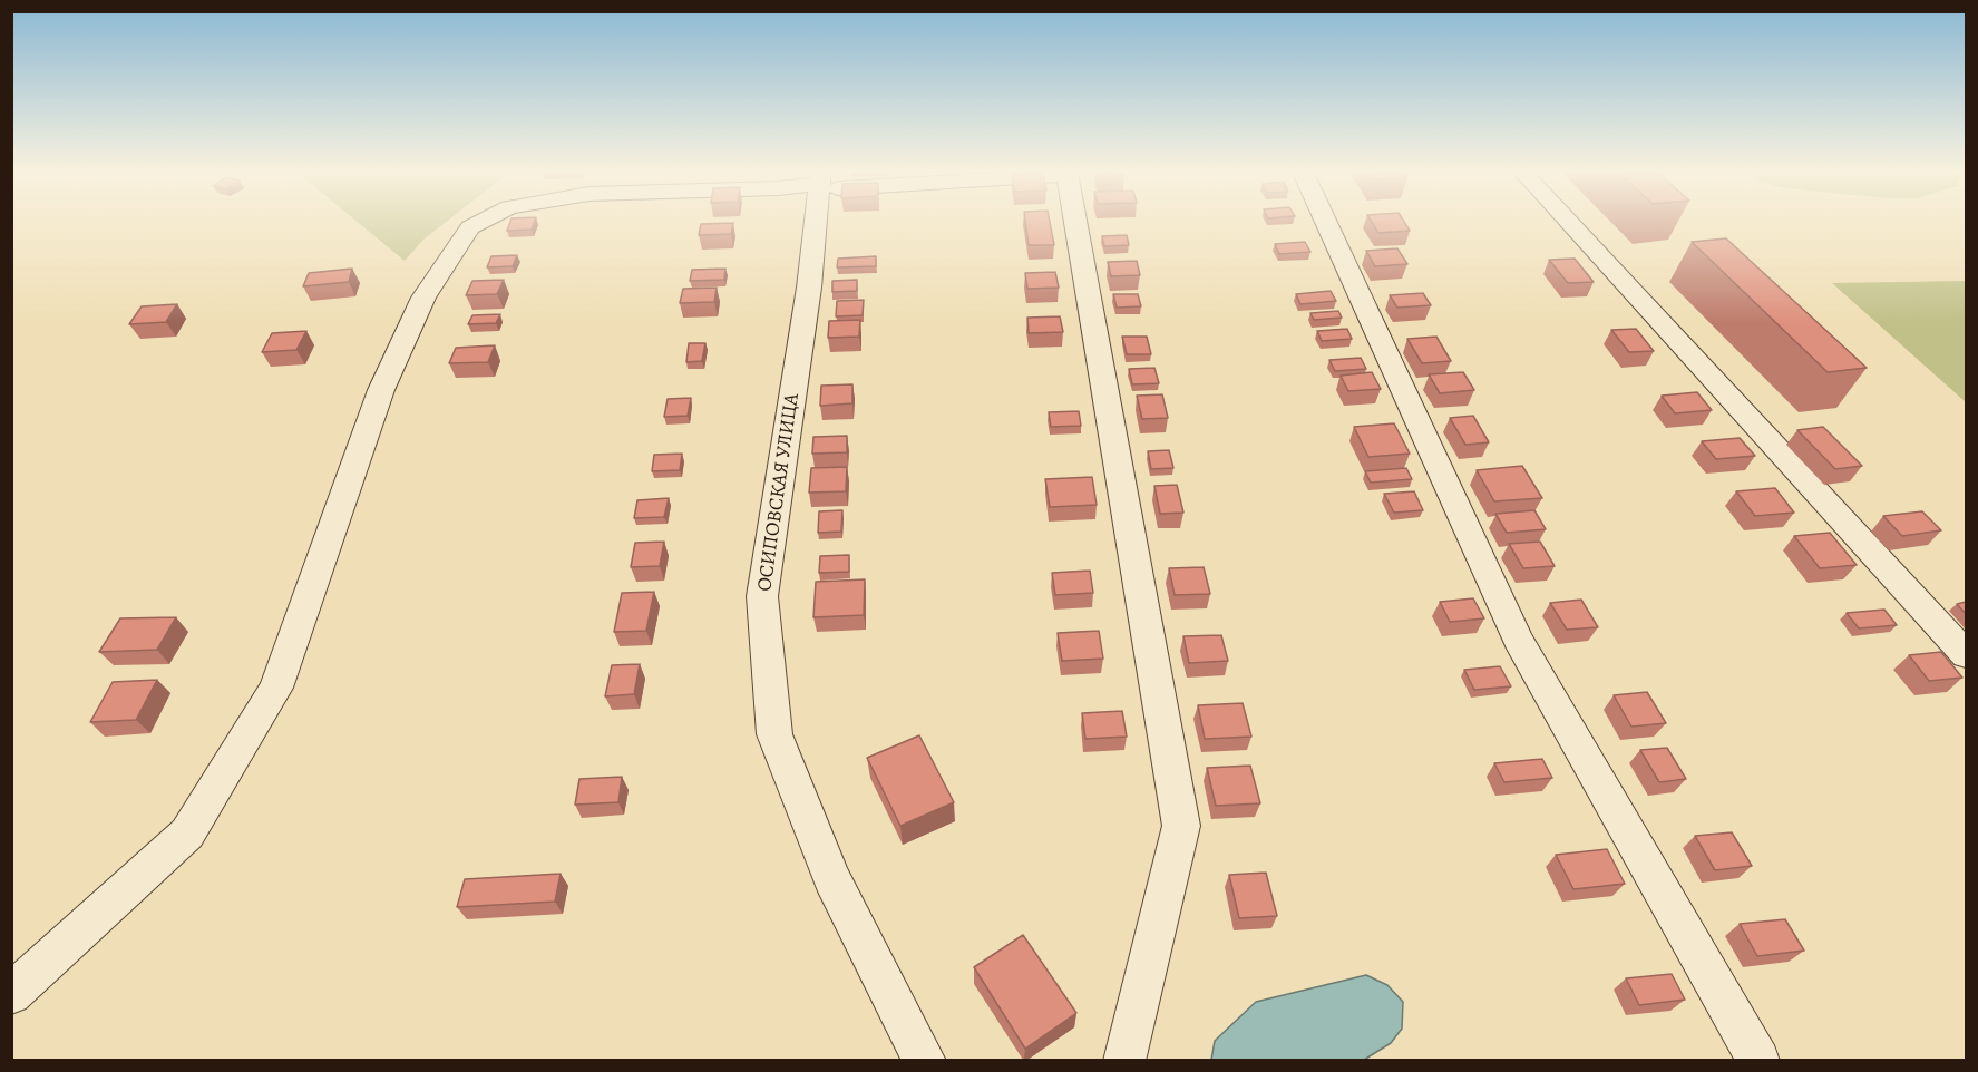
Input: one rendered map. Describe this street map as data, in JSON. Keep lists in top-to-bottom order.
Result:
{
  "streets": {
    "street": ["ОСИПОВСКАЯ УЛИЦА"]
  }
}
